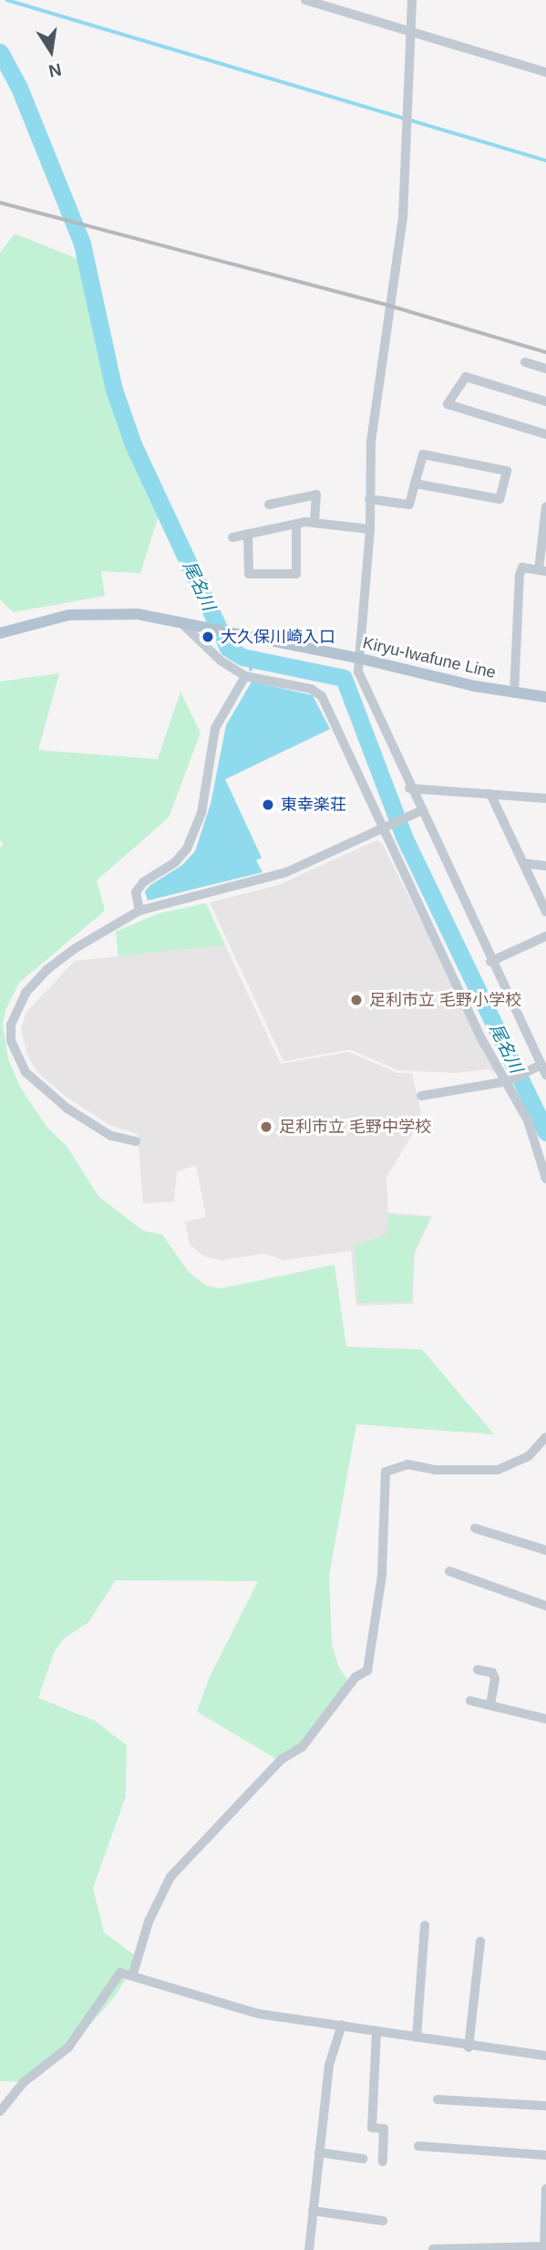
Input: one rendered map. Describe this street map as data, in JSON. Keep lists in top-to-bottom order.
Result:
{
  "streets": {
    "main road": ["Kiryu-Iwafune Line"]
  },
  "water": ["尾名川"],
  "places": [
    "大久保川崎入口",
    "東幸楽荘",
    "足利市立 毛野小学校",
    "足利市立 毛野中学校"
  ],
  "north": "bottom"
}
